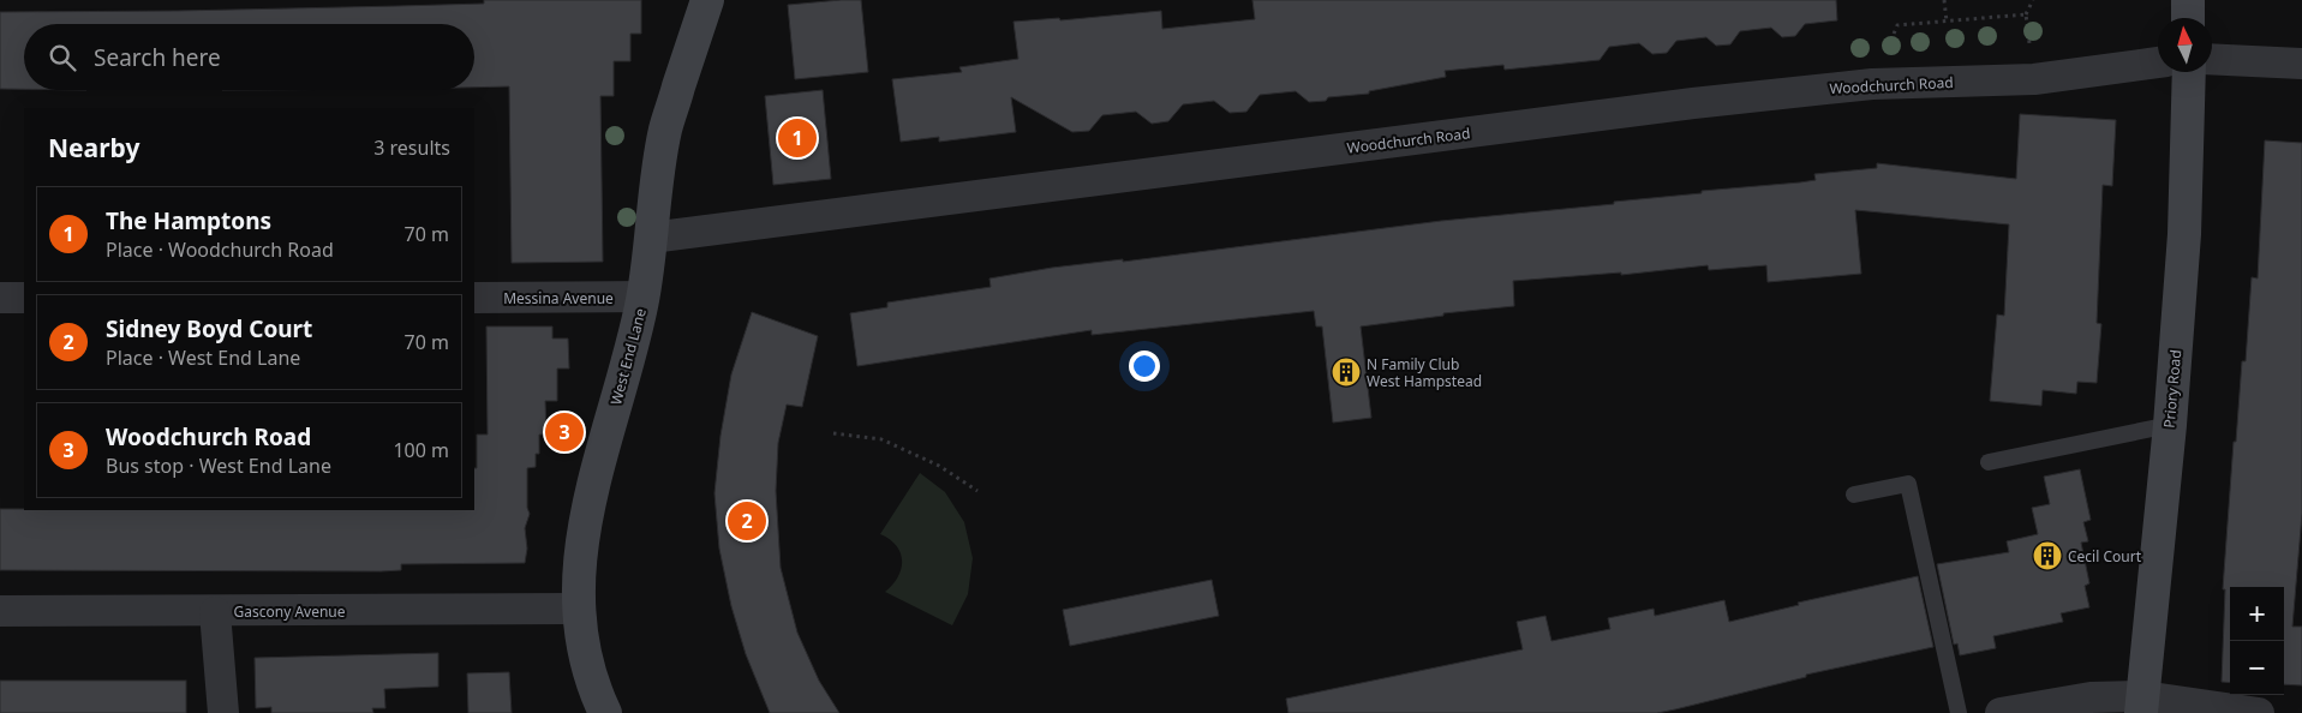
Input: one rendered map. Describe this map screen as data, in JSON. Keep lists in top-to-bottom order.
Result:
{
  "streets": {
    "main road": ["West End Lane", "Priory Road"],
    "street": ["Woodchurch Road", "Messina Avenue", "Gascony Avenue"]
  },
  "crossings": [
    ["Woodchurch Road", "West End Lane"],
    ["Messina Avenue", "West End Lane"],
    ["West End Lane", "Gascony Avenue"]
  ],
  "places": {
    "building": ["N Family Club West Hampstead", "Cecil Court"]
  },
  "north": "top",
  "page": {
    "search": "Search here",
    "heading": ["Nearby", "3 results"],
    "pins": ["1", "3", "2"],
    "list": [
      {
        "mark": "1",
        "name": "The Hamptons",
        "note": "Place · Woodchurch Road",
        "value": "70 m"
      },
      {
        "mark": "2",
        "name": "Sidney Boyd Court",
        "note": "Place · West End Lane",
        "value": "70 m"
      },
      {
        "mark": "3",
        "name": "Woodchurch Road",
        "note": "Bus stop · West End Lane",
        "value": "100 m"
      }
    ],
    "map_buttons": ["+", "−"]
  }
}
